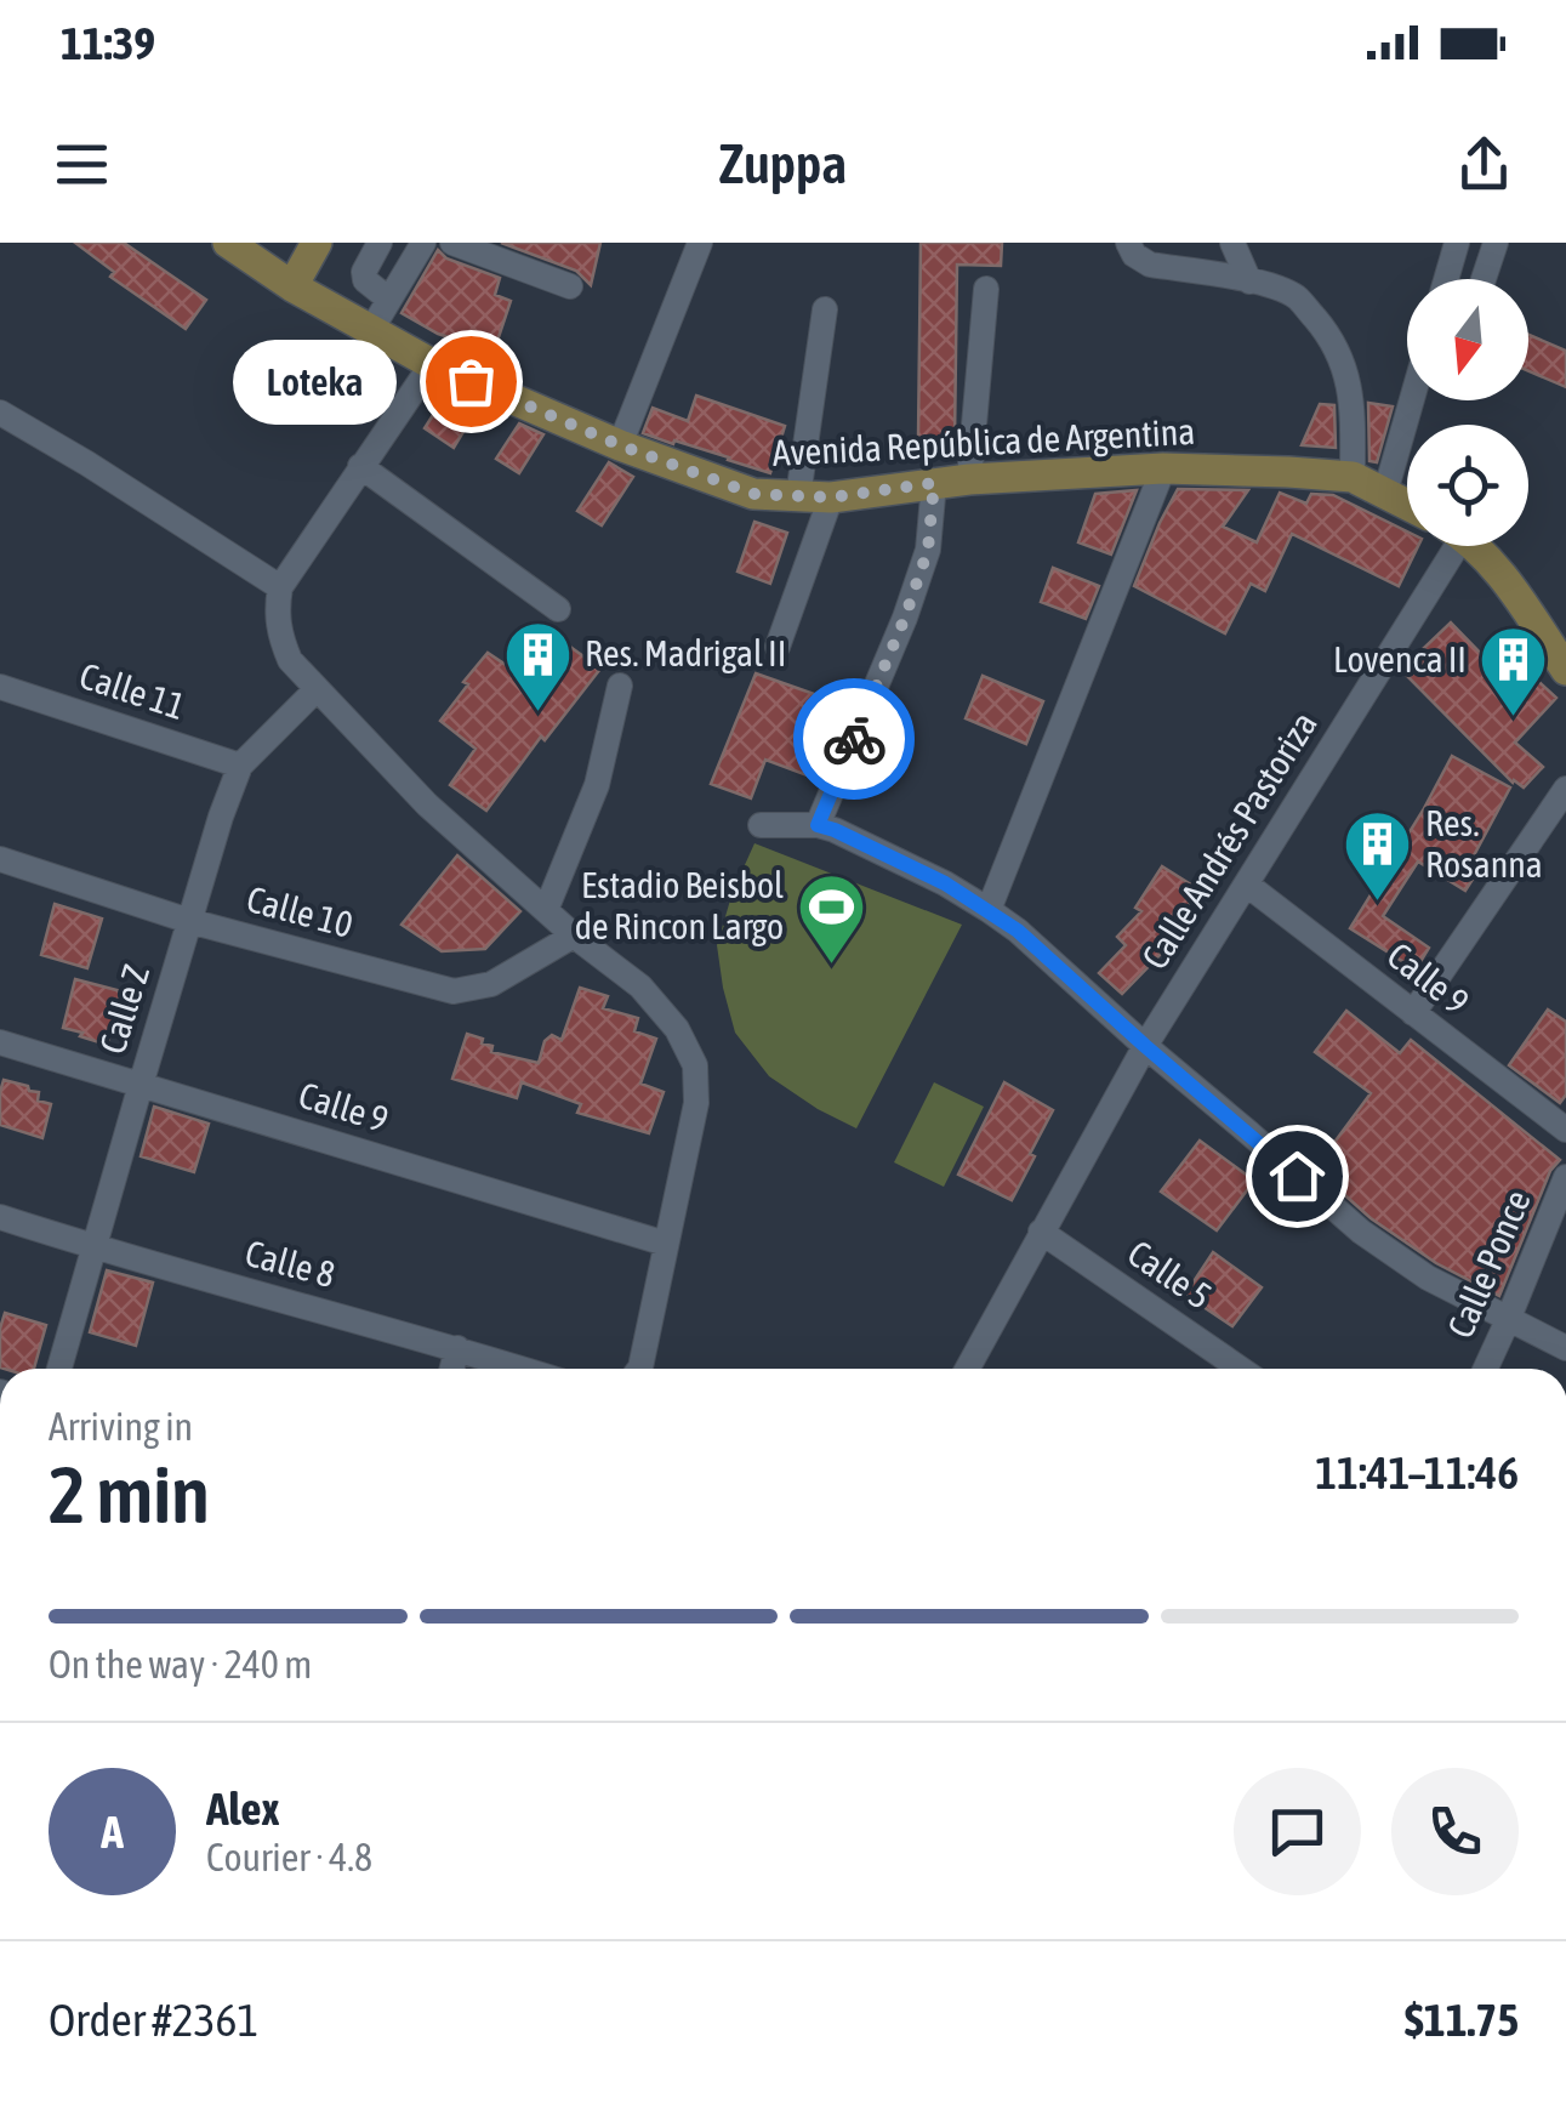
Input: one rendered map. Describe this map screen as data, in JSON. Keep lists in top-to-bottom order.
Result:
{
  "streets": {
    "main road": ["Avenida República de Argentina"],
    "street": [
      "Calle 11",
      "Calle Andrés Pastoriza",
      "Calle 10",
      "Calle 9",
      "Calle Z",
      "Calle 8",
      "Calle Ponce",
      "Calle 5"
    ]
  },
  "crossings": [
    ["Calle 11", "Calle Z"],
    ["Calle Andrés Pastoriza", "Calle 9"],
    ["Calle Andrés Pastoriza", "Calle 5"],
    ["Calle 10", "Calle Z"],
    ["Calle 9", "Calle Z"],
    ["Calle Z", "Calle 8"]
  ],
  "places": {
    "other": ["Loteka"],
    "building": ["Res. Madrigal II", "Lovenca II", "Res. Rosanna"],
    "sports": ["Estadio Beisbol de Rincon Largo"]
  },
  "north": "bottom",
  "page": {
    "status": "11:39",
    "header": "Zuppa",
    "bubble": "Loteka",
    "heading": ["2 min", "Arriving in", "11:41–11:46"],
    "panel": [
      "Alex",
      "Courier · 4.8",
      "Order #2361",
      "$11.75"
    ],
    "bar": "On the way · 240 m",
    "round": "A"
  }
}
